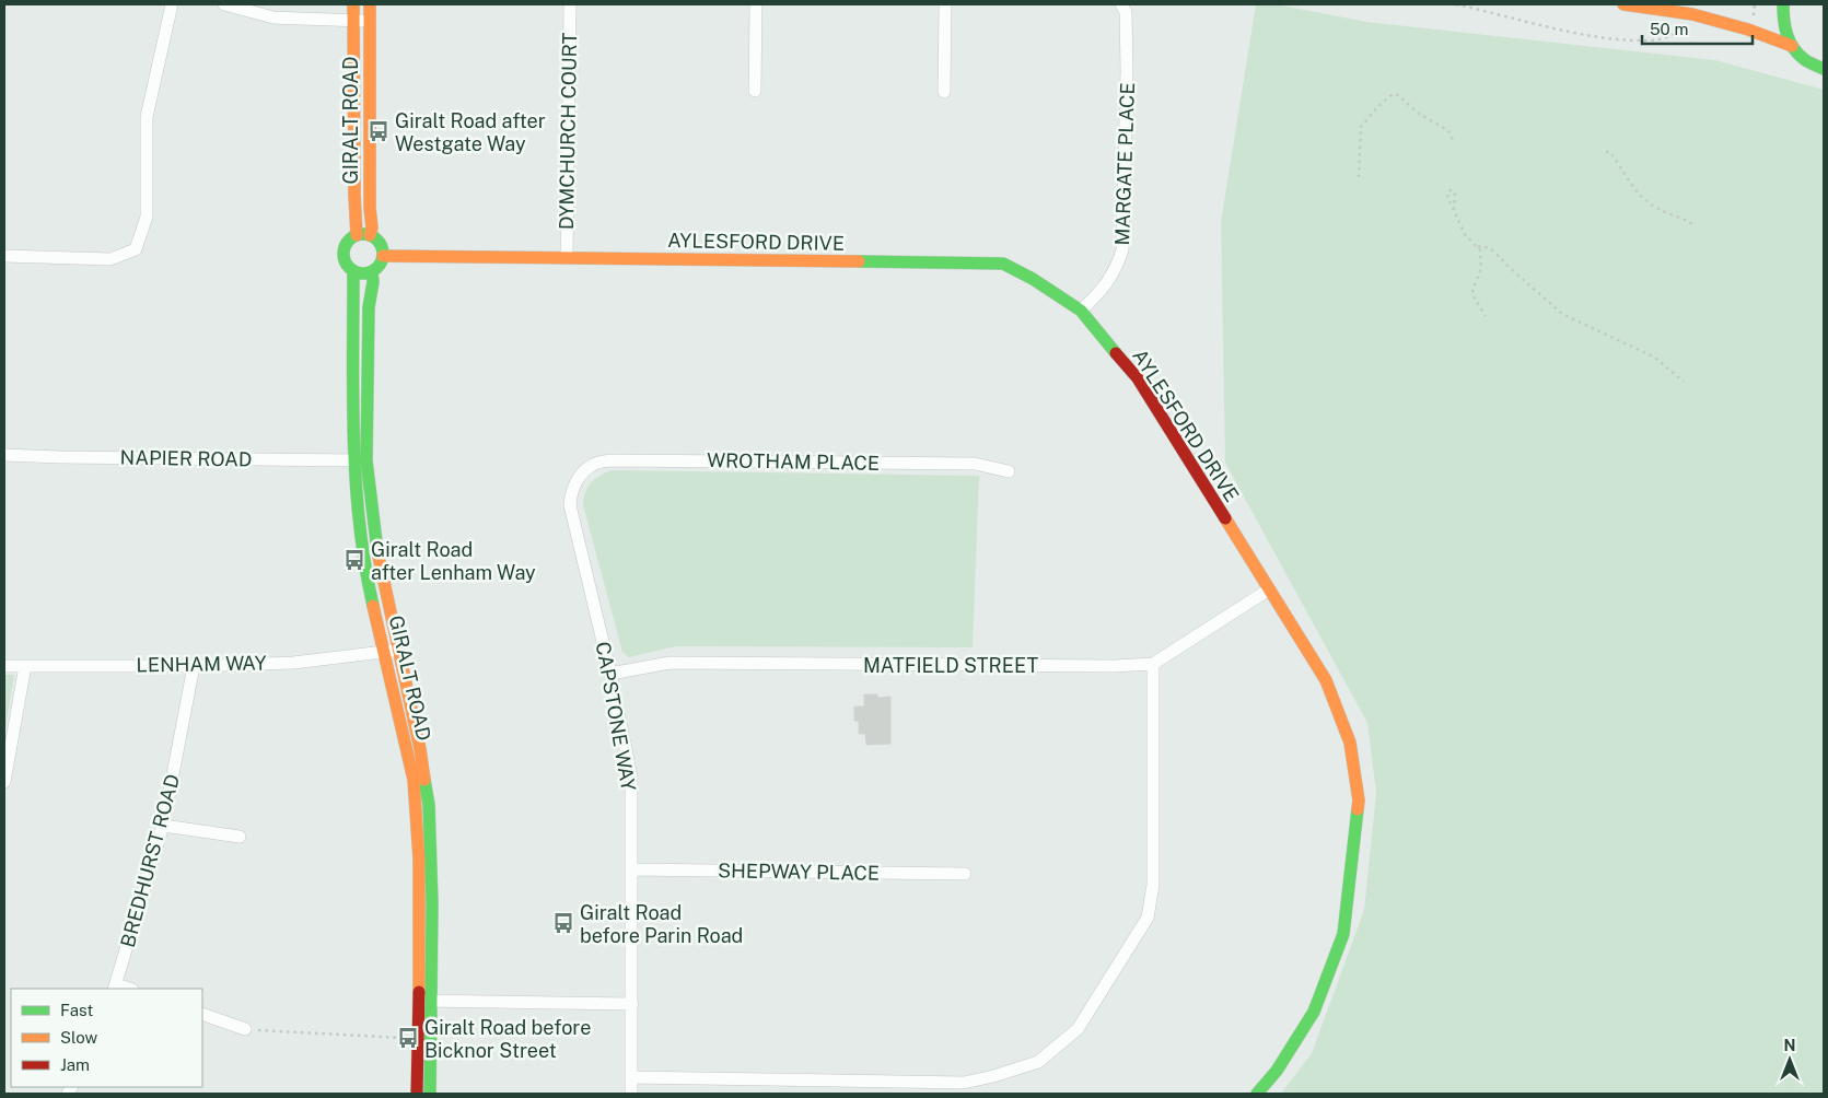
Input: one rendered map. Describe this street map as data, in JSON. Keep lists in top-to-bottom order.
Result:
{
  "streets": {
    "street": [
      "GIRALT ROAD",
      "DYMCHURCH COURT",
      "MARGATE PLACE",
      "AYLESFORD DRIVE",
      "NAPIER ROAD",
      "WROTHAM PLACE",
      "LENHAM WAY",
      "MATFIELD STREET",
      "CAPSTONE WAY",
      "BREDHURST ROAD",
      "SHEPWAY PLACE"
    ]
  },
  "crossings": [
    ["GIRALT ROAD", "AYLESFORD DRIVE"],
    ["GIRALT ROAD", "NAPIER ROAD"],
    ["GIRALT ROAD", "LENHAM WAY"],
    ["DYMCHURCH COURT", "AYLESFORD DRIVE"],
    ["MARGATE PLACE", "AYLESFORD DRIVE"],
    ["WROTHAM PLACE", "CAPSTONE WAY"],
    ["LENHAM WAY", "BREDHURST ROAD"],
    ["MATFIELD STREET", "CAPSTONE WAY"],
    ["CAPSTONE WAY", "SHEPWAY PLACE"]
  ],
  "places": {
    "bus stop": [
      "Giralt Road after Westgate Way",
      "Giralt Road after Lenham Way",
      "Giralt Road before Parin Road",
      "Giralt Road before Bicknor Street"
    ]
  },
  "legend": ["Fast", "Slow", "Jam"],
  "scale_bar": "50 m",
  "north": "top"
}
